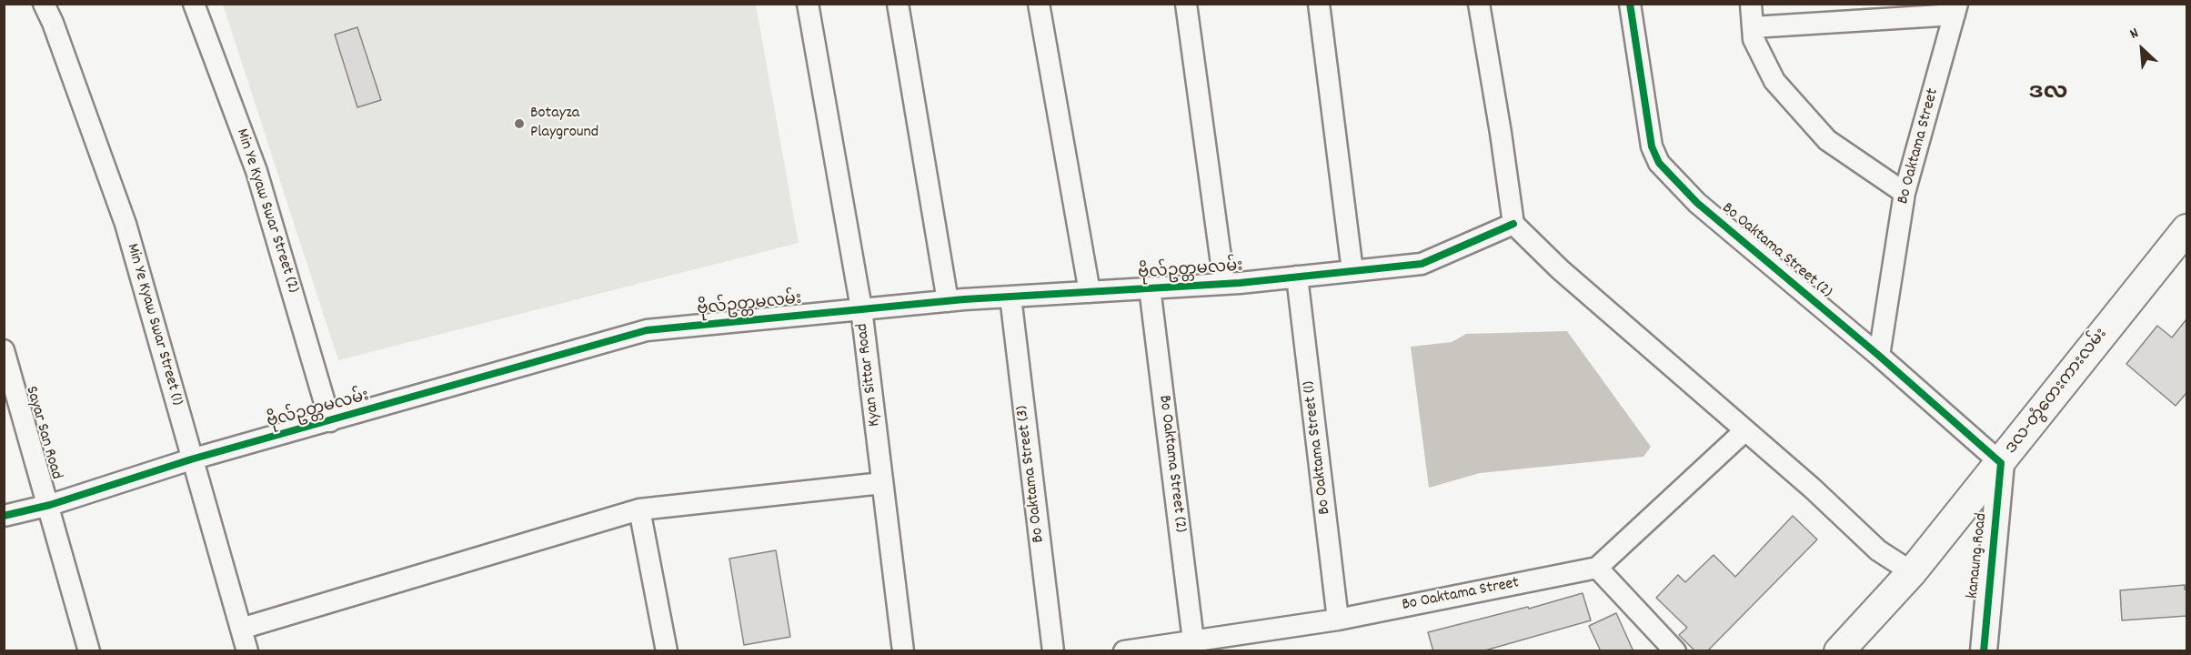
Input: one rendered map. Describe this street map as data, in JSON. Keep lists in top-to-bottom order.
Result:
{
  "streets": {
    "main road": ["ဒလ-တွံတေးကားလမ်း"],
    "street": [
      "Bo Oaktama Street",
      "Min Ye Kyaw Swar Street (2)",
      "Bo Oaktama Street (2)",
      "ဗိုလ်ဥတ္တမလမ်း",
      "Min Ye Kyaw Swar Street (1)",
      "Kyan Sittar Road",
      "Sayar San Road",
      "Bo Oaktama Street (1)",
      "Bo Oaktama Street (3)",
      "kanaung Road"
    ]
  },
  "crossings": [
    ["Bo Oaktama Street", "Bo Oaktama Street (2)"],
    ["Bo Oaktama Street", "Bo Oaktama Street (1)"],
    ["Min Ye Kyaw Swar Street (2)", "ဗိုလ်ဥတ္တမလမ်း"],
    ["Bo Oaktama Street (2)", "ဗိုလ်ဥတ္တမလမ်း"],
    ["Bo Oaktama Street (2)", "ဒလ-တွံတေးကားလမ်း"],
    ["Bo Oaktama Street (2)", "kanaung Road"],
    ["ဗိုလ်ဥတ္တမလမ်း", "Min Ye Kyaw Swar Street (1)"],
    ["ဗိုလ်ဥတ္တမလမ်း", "Kyan Sittar Road"],
    ["ဗိုလ်ဥတ္တမလမ်း", "Sayar San Road"],
    ["ဗိုလ်ဥတ္တမလမ်း", "Bo Oaktama Street (1)"],
    ["ဗိုလ်ဥတ္တမလမ်း", "Bo Oaktama Street (3)"],
    ["ဒလ-တွံတေးကားလမ်း", "kanaung Road"]
  ],
  "districts": ["ဒလ"],
  "places": ["Botayza Playground"],
  "north": "top left"
}
